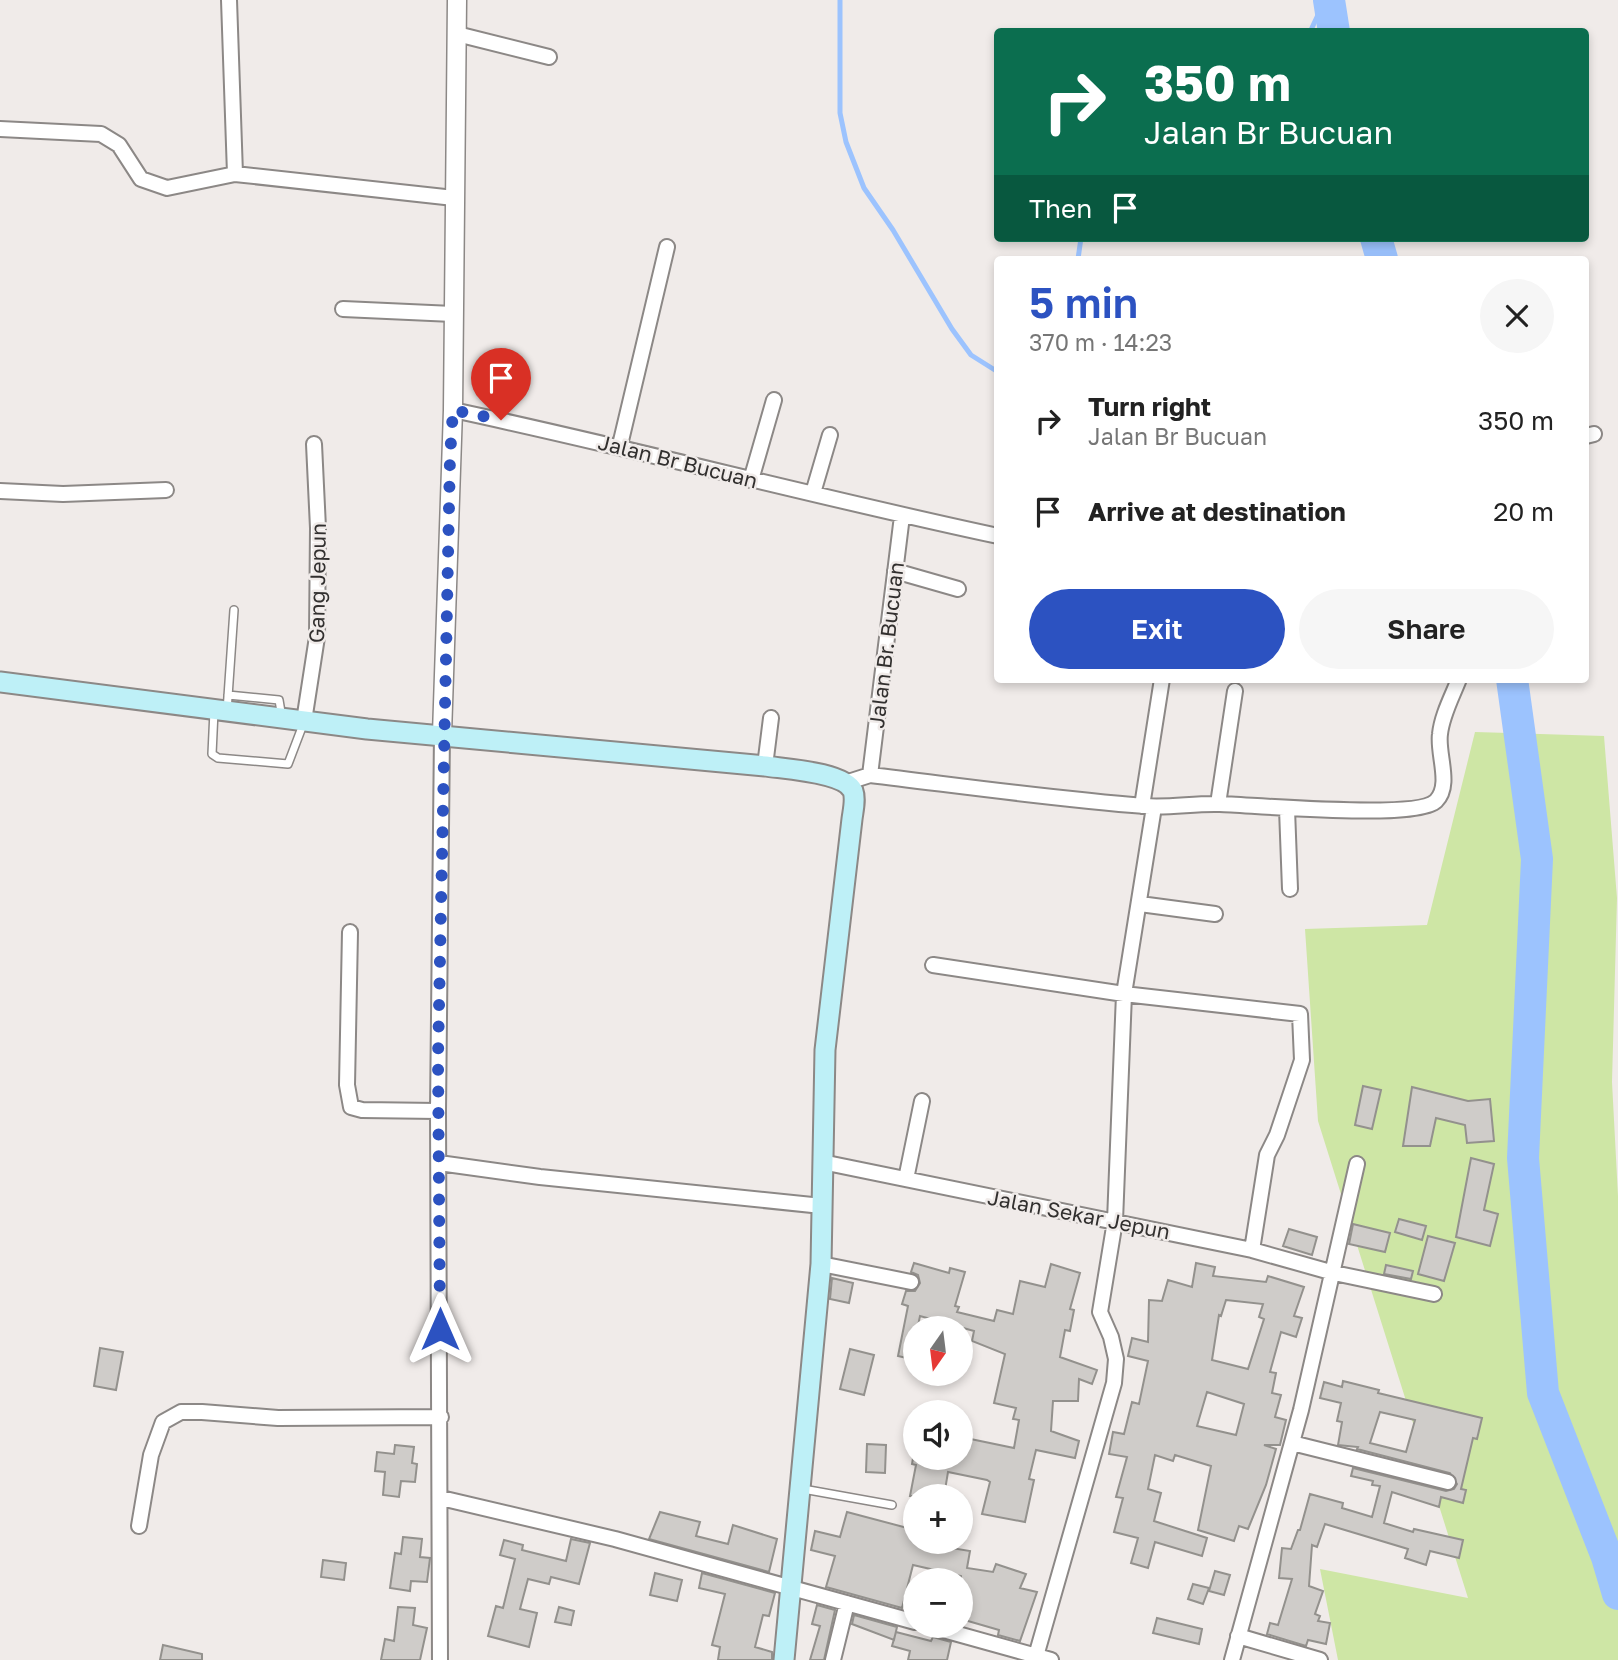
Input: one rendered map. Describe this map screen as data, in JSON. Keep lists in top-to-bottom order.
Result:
{
  "streets": {
    "street": [
      "Jalan Br Bucuan",
      "Gang Jepun",
      "Jalan Br. Bucuan",
      "Jalan Sekar Jepun"
    ]
  },
  "crossings": [
    ["Jalan Br Bucuan", "Jalan Br. Bucuan"]
  ],
  "north": "bottom",
  "page": {
    "turn": ["350 m", "Jalan Br Bucuan"],
    "then": "Then",
    "heading": ["5 min", "370 m · 14:23"],
    "list": [
      {
        "name": "Turn right",
        "note": "Jalan Br Bucuan",
        "value": "350 m"
      },
      {
        "name": "Arrive at destination",
        "value": "20 m"
      }
    ],
    "buttons": ["Exit", "Share"],
    "map_buttons": ["+", "−"]
  }
}
